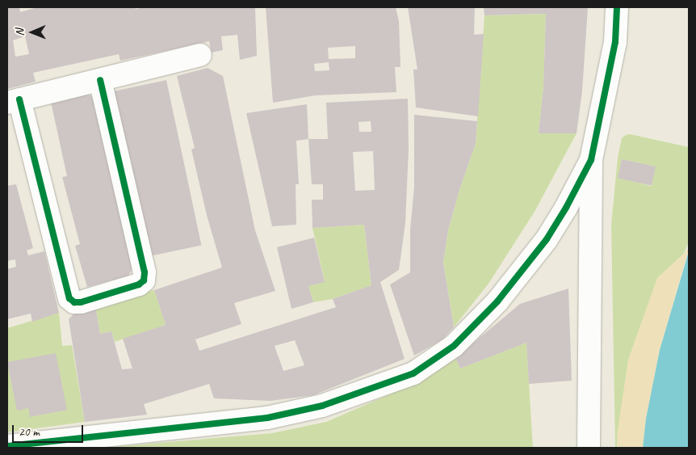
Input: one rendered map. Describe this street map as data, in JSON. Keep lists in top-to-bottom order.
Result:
{
  "scale_bar": "20 m",
  "north": "left"
}
